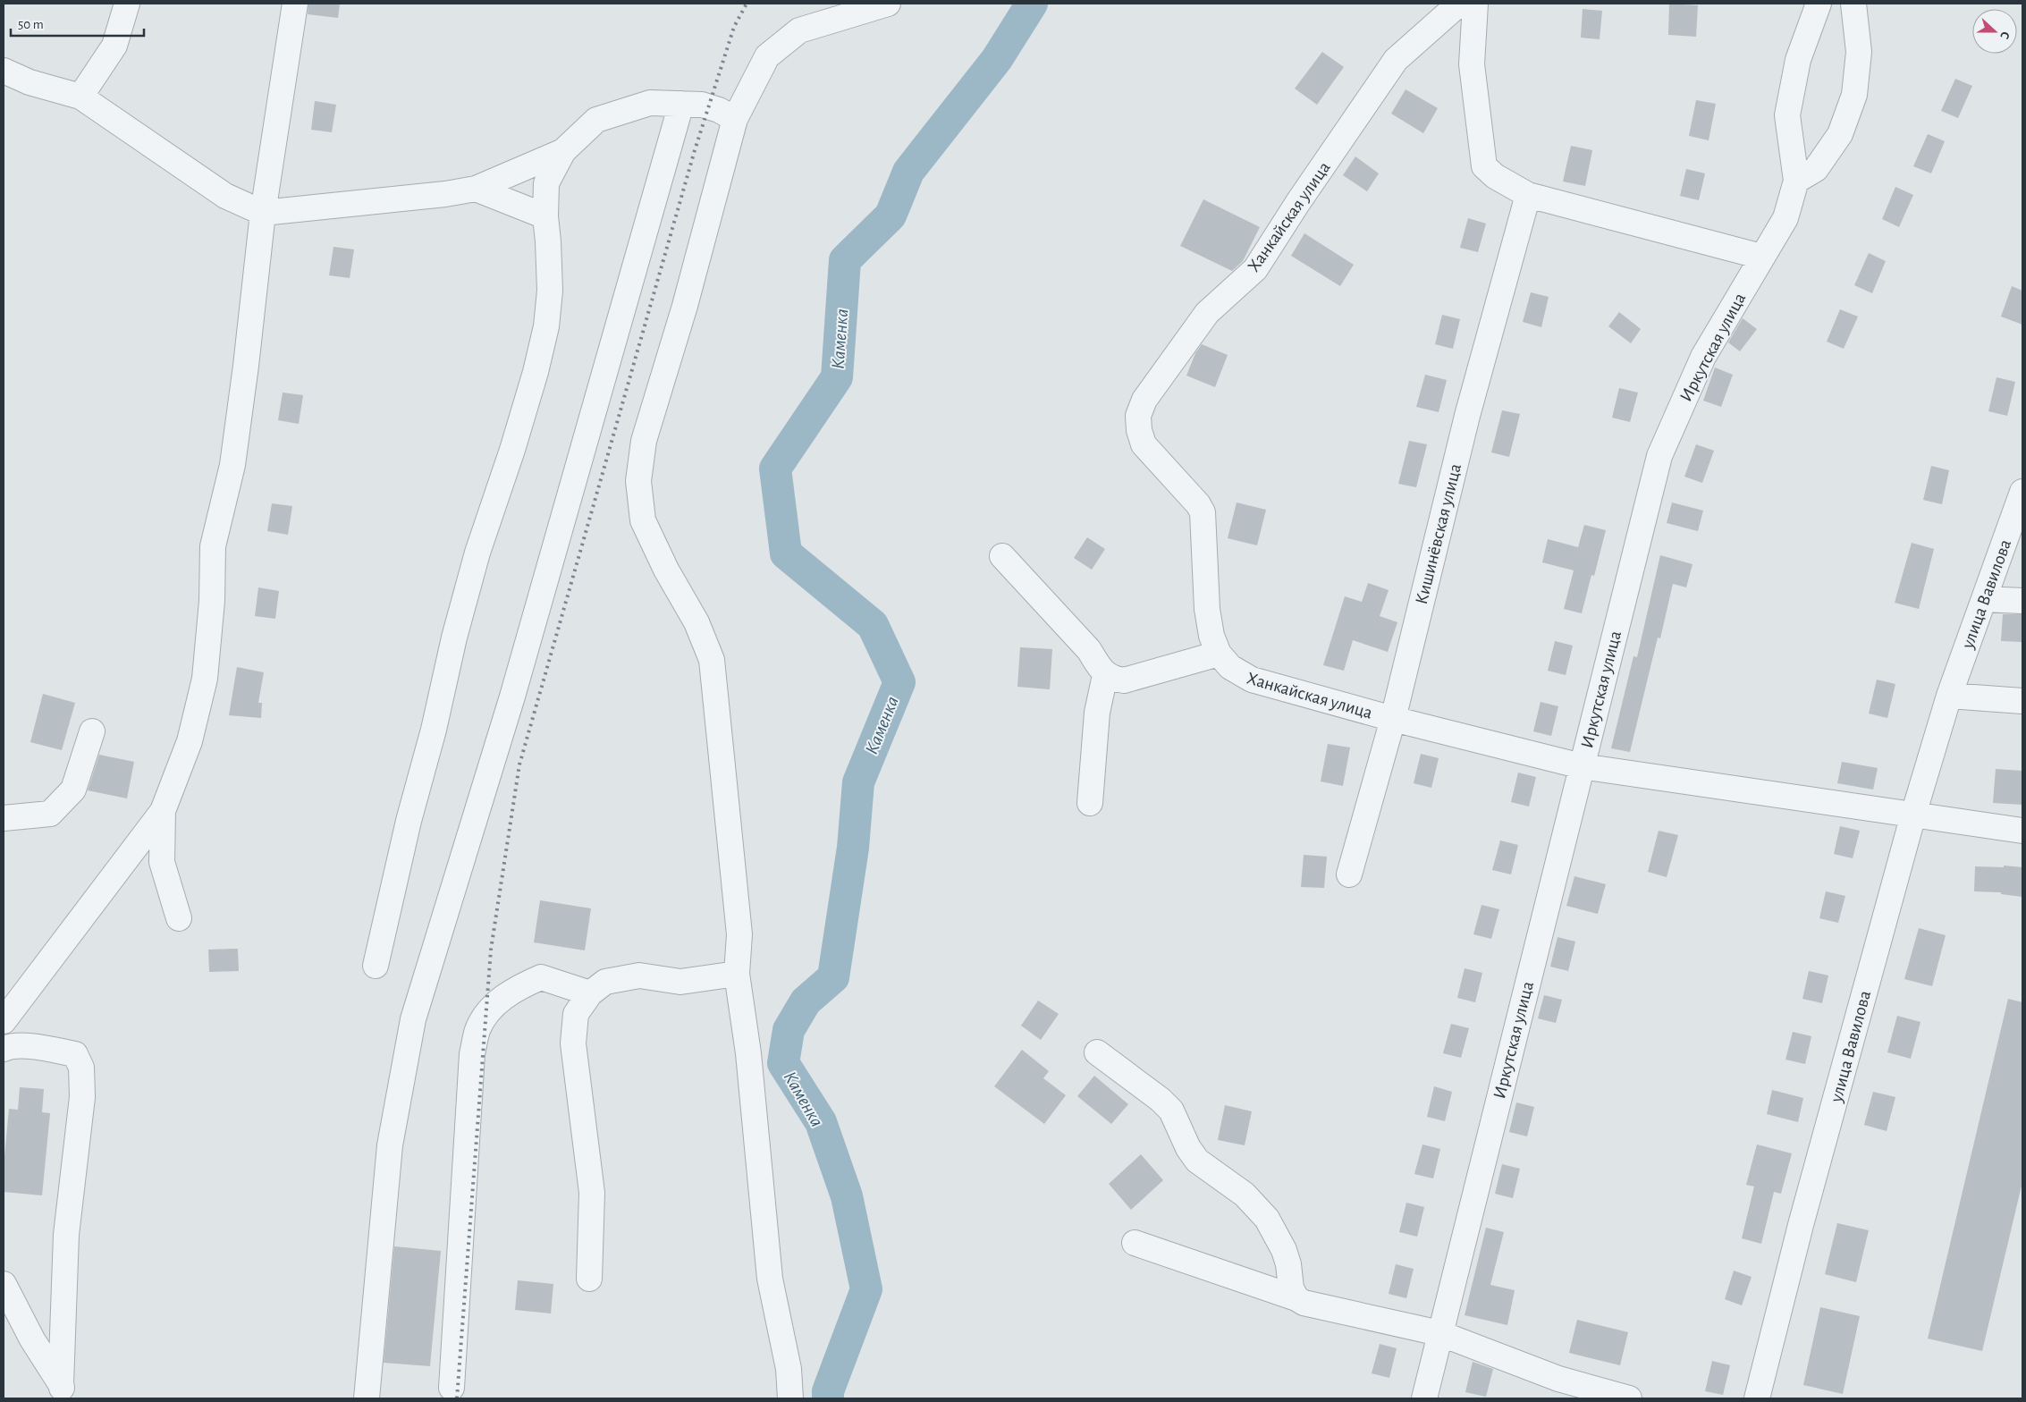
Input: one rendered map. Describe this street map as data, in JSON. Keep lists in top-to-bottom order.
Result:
{
  "streets": {
    "street": [
      "Ханкайская улица",
      "Иркутская улица",
      "Кишинёвская улица",
      "улица Вавилова"
    ]
  },
  "crossings": [
    ["Ханкайская улица", "Иркутская улица"],
    ["Ханкайская улица", "Кишинёвская улица"],
    ["Ханкайская улица", "улица Вавилова"]
  ],
  "water": ["Каменка"],
  "scale_bar": "50 m",
  "north": "right"
}
